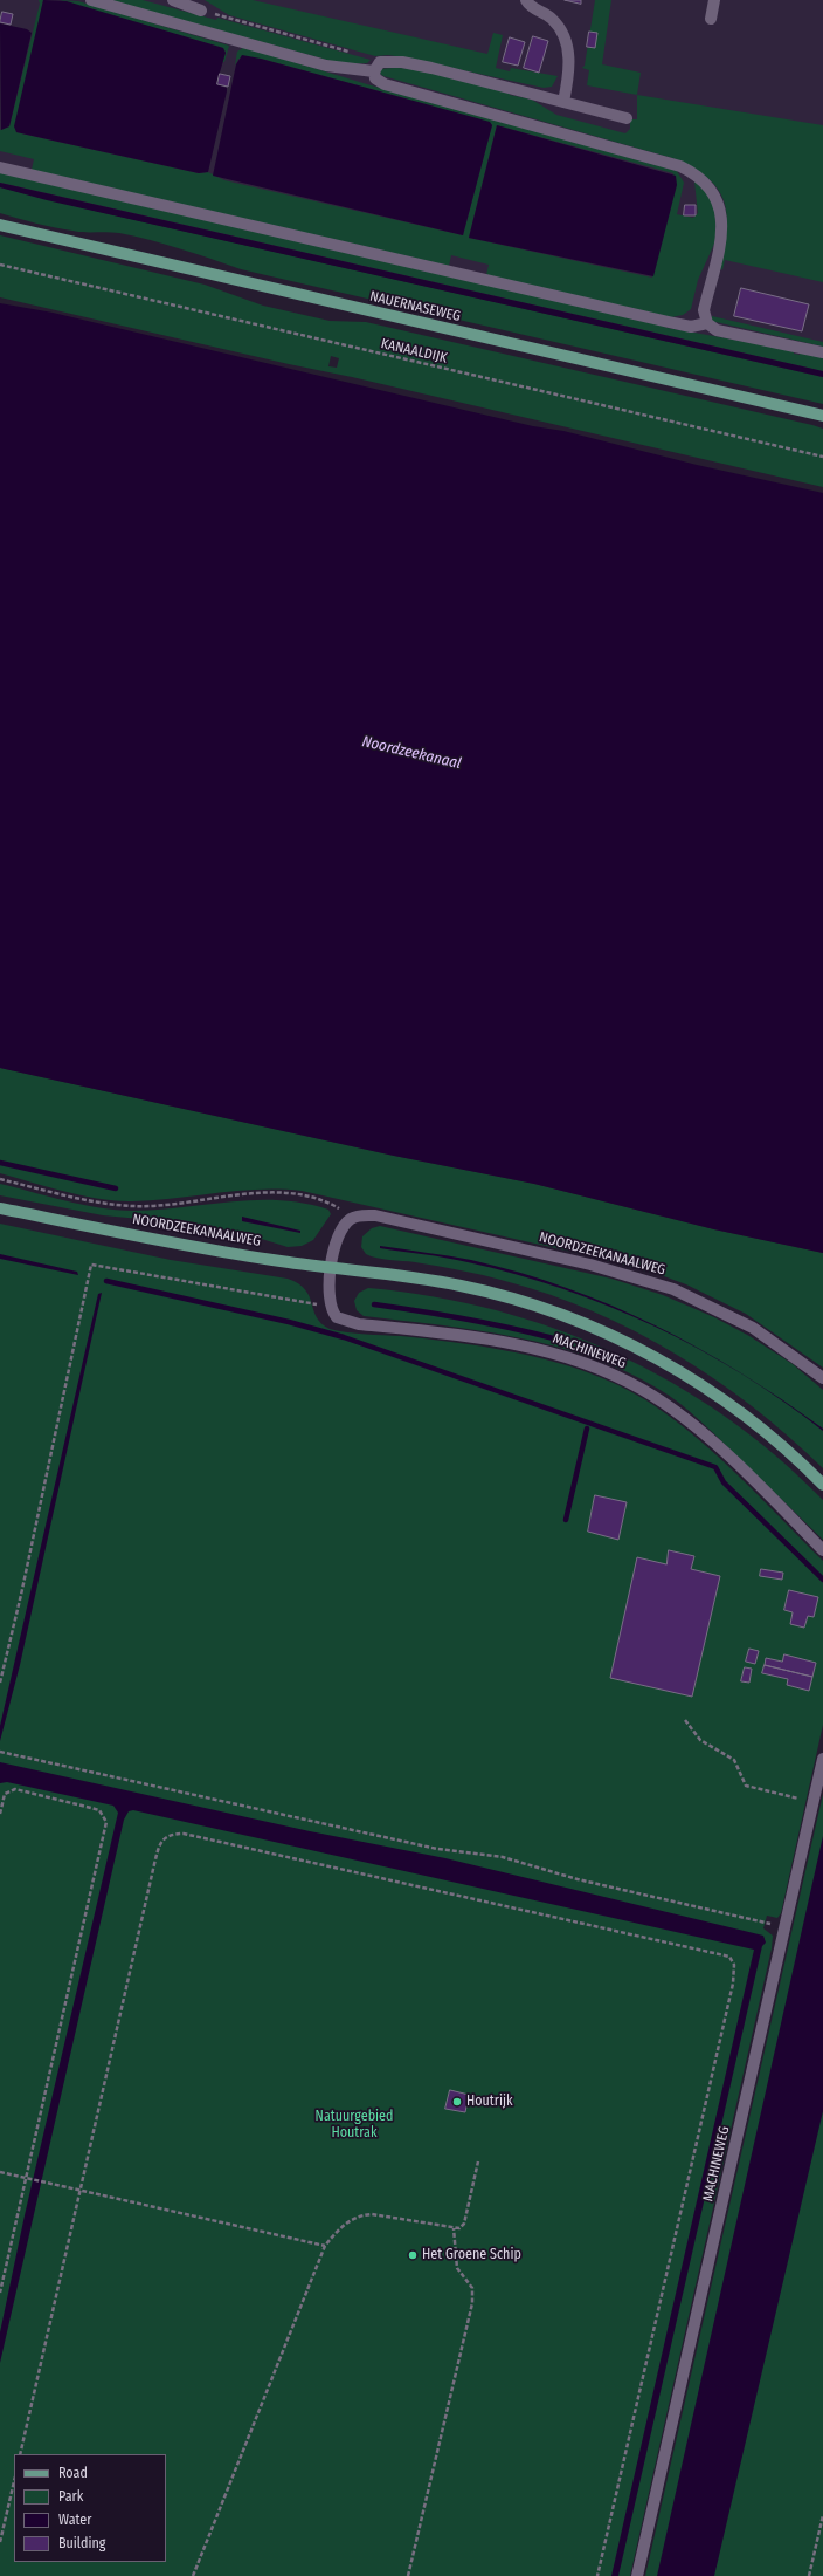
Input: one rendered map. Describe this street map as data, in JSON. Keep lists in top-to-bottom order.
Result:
{
  "streets": {
    "main road": ["NAUERNASEWEG", "NOORDZEEKANAALWEG"],
    "street": ["MACHINEWEG"],
    "path": ["KANAALDIJK"]
  },
  "water": ["Noordzeekanaal"],
  "parks": ["Natuurgebied Houtrak"],
  "places": ["Houtrijk", "Het Groene Schip"],
  "legend": [
    "Road",
    "Park",
    "Water",
    "Building"
  ]
}
